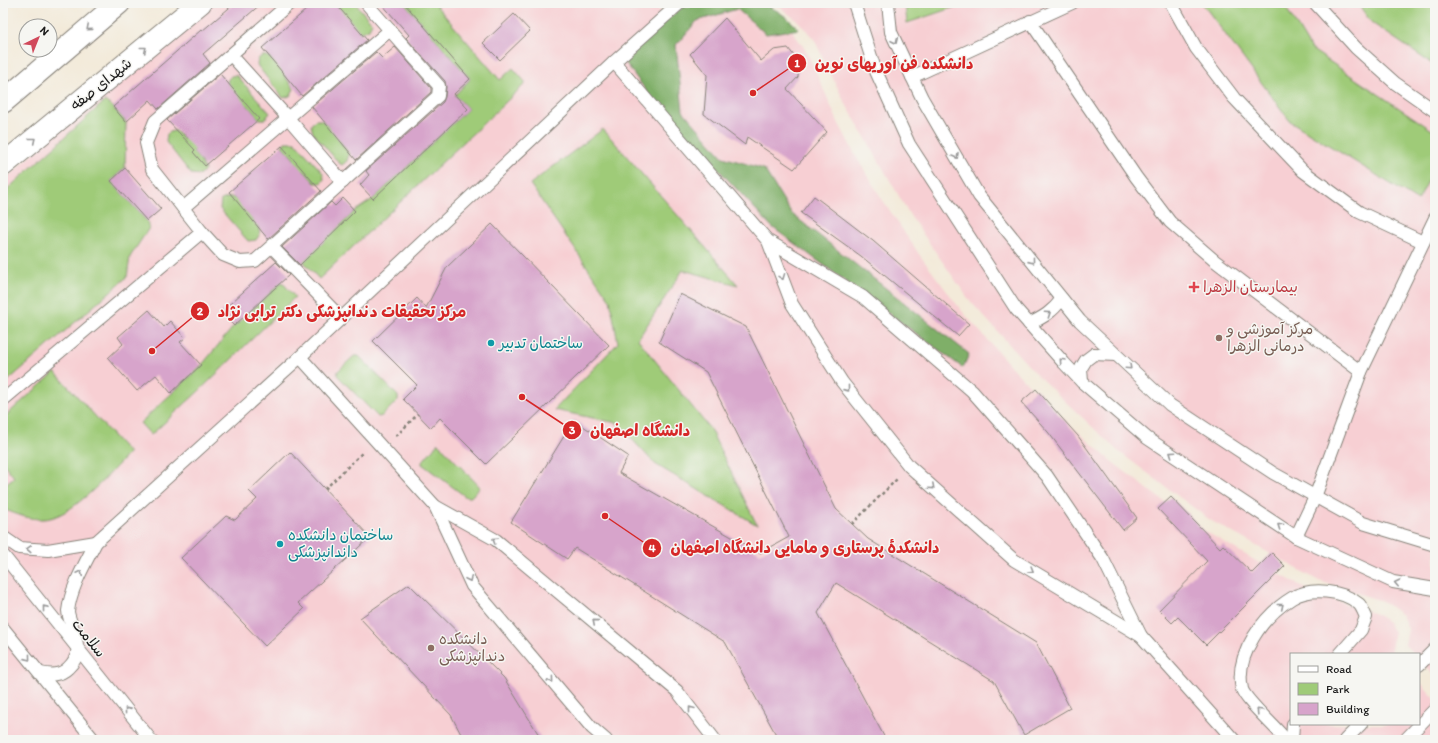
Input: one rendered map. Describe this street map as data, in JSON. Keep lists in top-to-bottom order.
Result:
{
  "streets": {
    "main road": ["شهدای صفه"],
    "lane": ["سلامت"]
  },
  "places": {
    "other": [
      "دانشکده فن آوریهای نوین",
      "مرکز آموزشی و درمانی الزهرا",
      "ساختمان تدبیر",
      "مرکز تحقیقات دندانپزشکی دکتر ترابی نژاد",
      "دانشگاه اصفهان",
      "دانشکدهٔ پرستاری و مامایی دانشگاه اصفهان",
      "ساختمان دانشکده داندانپزشکی",
      "دانشکده دندانپزشکی"
    ],
    "health": ["بیمارستان الزهرا"]
  },
  "legend": ["Road", "Park", "Building"],
  "north": "top right"
}
